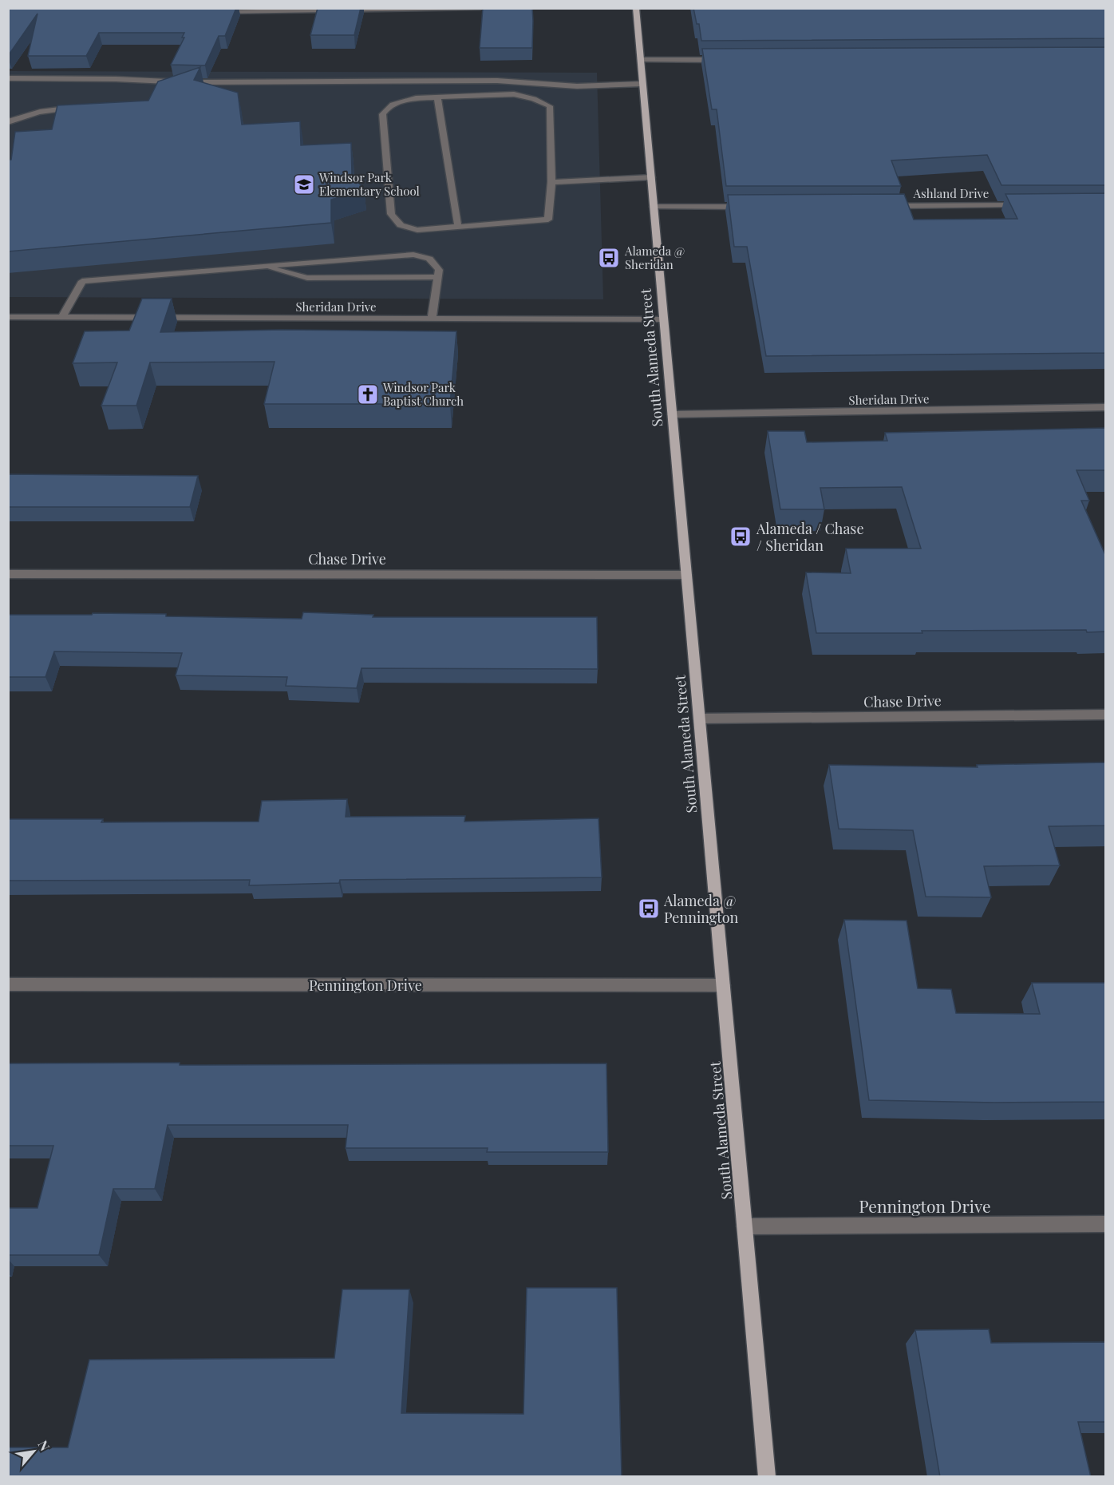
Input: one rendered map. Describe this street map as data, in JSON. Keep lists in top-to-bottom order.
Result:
{
  "streets": {
    "main road": ["South Alameda Street"],
    "street": [
      "Ashland Drive",
      "Sheridan Drive",
      "Chase Drive",
      "Pennington Drive"
    ]
  },
  "crossings": [
    ["Sheridan Drive", "South Alameda Street"],
    ["South Alameda Street", "Chase Drive"],
    ["South Alameda Street", "Pennington Drive"]
  ],
  "places": {
    "school or university": ["Windsor Park Elementary School"],
    "bus stop": ["Alameda @ Sheridan", "Alameda / Chase / Sheridan", "Alameda @ Pennington"],
    "church": ["Windsor Park Baptist Church"]
  },
  "north": "top right"
}
